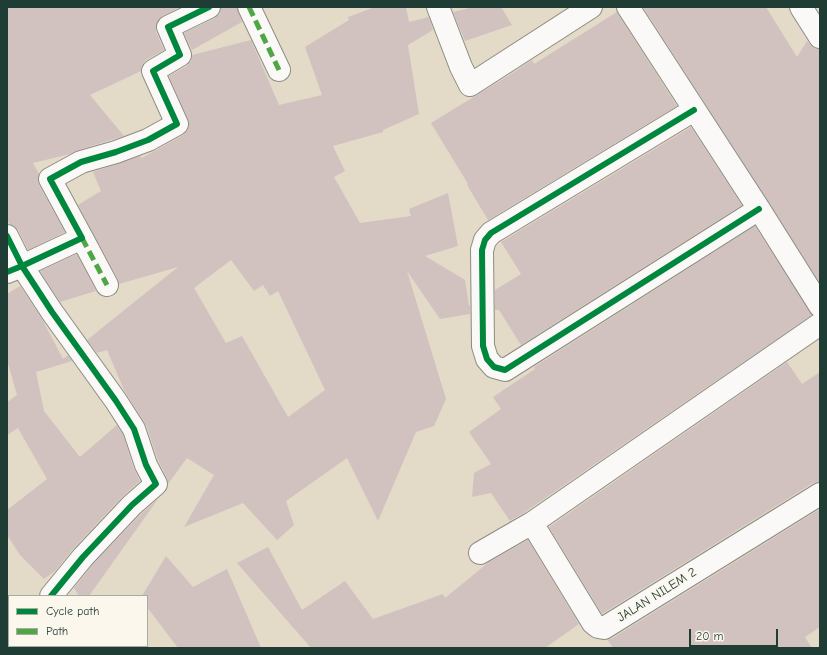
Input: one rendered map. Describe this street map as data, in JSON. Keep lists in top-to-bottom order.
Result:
{
  "streets": {
    "street": ["JALAN NILEM 2"]
  },
  "legend": ["Cycle path", "Path"],
  "scale_bar": "20 m"
}
